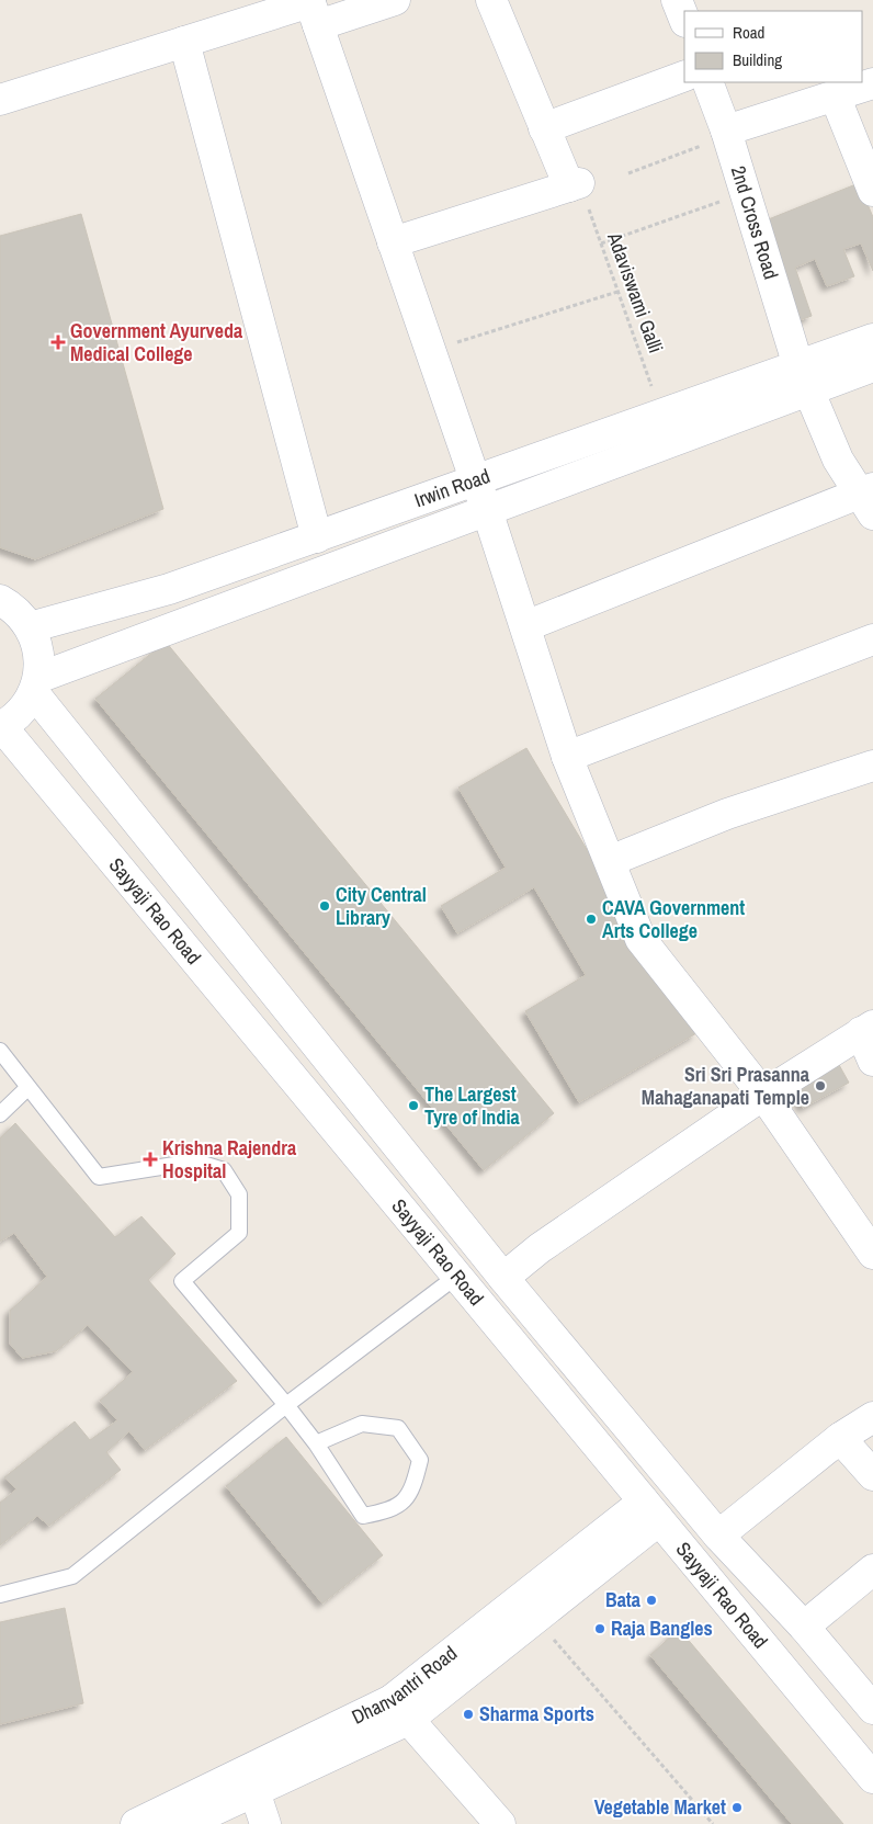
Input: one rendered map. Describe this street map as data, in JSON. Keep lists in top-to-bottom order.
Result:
{
  "streets": {
    "street": [
      "2nd Cross Road",
      "Irwin Road",
      "Sayyaji Rao Road",
      "Dhanvantri Road"
    ],
    "path": ["Adaviswami Galli"]
  },
  "crossings": [
    ["2nd Cross Road", "Irwin Road"],
    ["Adaviswami Galli", "Irwin Road"],
    ["Sayyaji Rao Road", "Dhanvantri Road"]
  ],
  "places": {
    "health": ["Government Ayurveda Medical College", "Krishna Rajendra Hospital"],
    "other": [
      "City Central Library",
      "CAVA Government Arts College",
      "Sri Sri Prasanna Mahaganapati Temple",
      "The Largest Tyre of India",
      "Bata",
      "Raja Bangles",
      "Sharma Sports",
      "Vegetable Market"
    ]
  },
  "legend": ["Road", "Building"]
}
